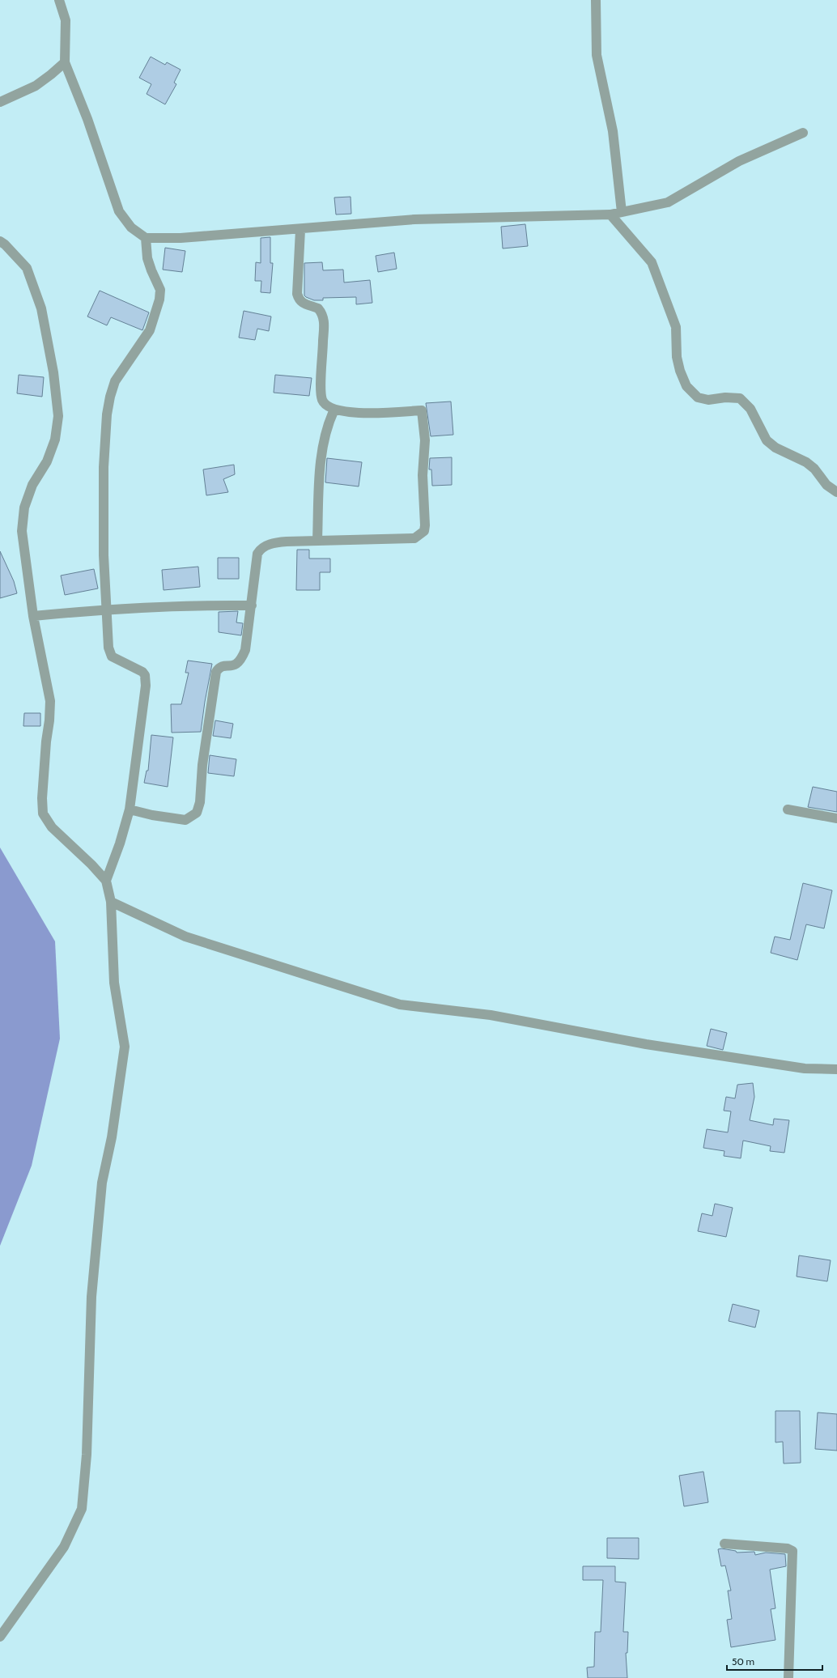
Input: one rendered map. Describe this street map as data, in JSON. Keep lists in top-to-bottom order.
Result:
{
  "scale_bar": "50 m"
}
